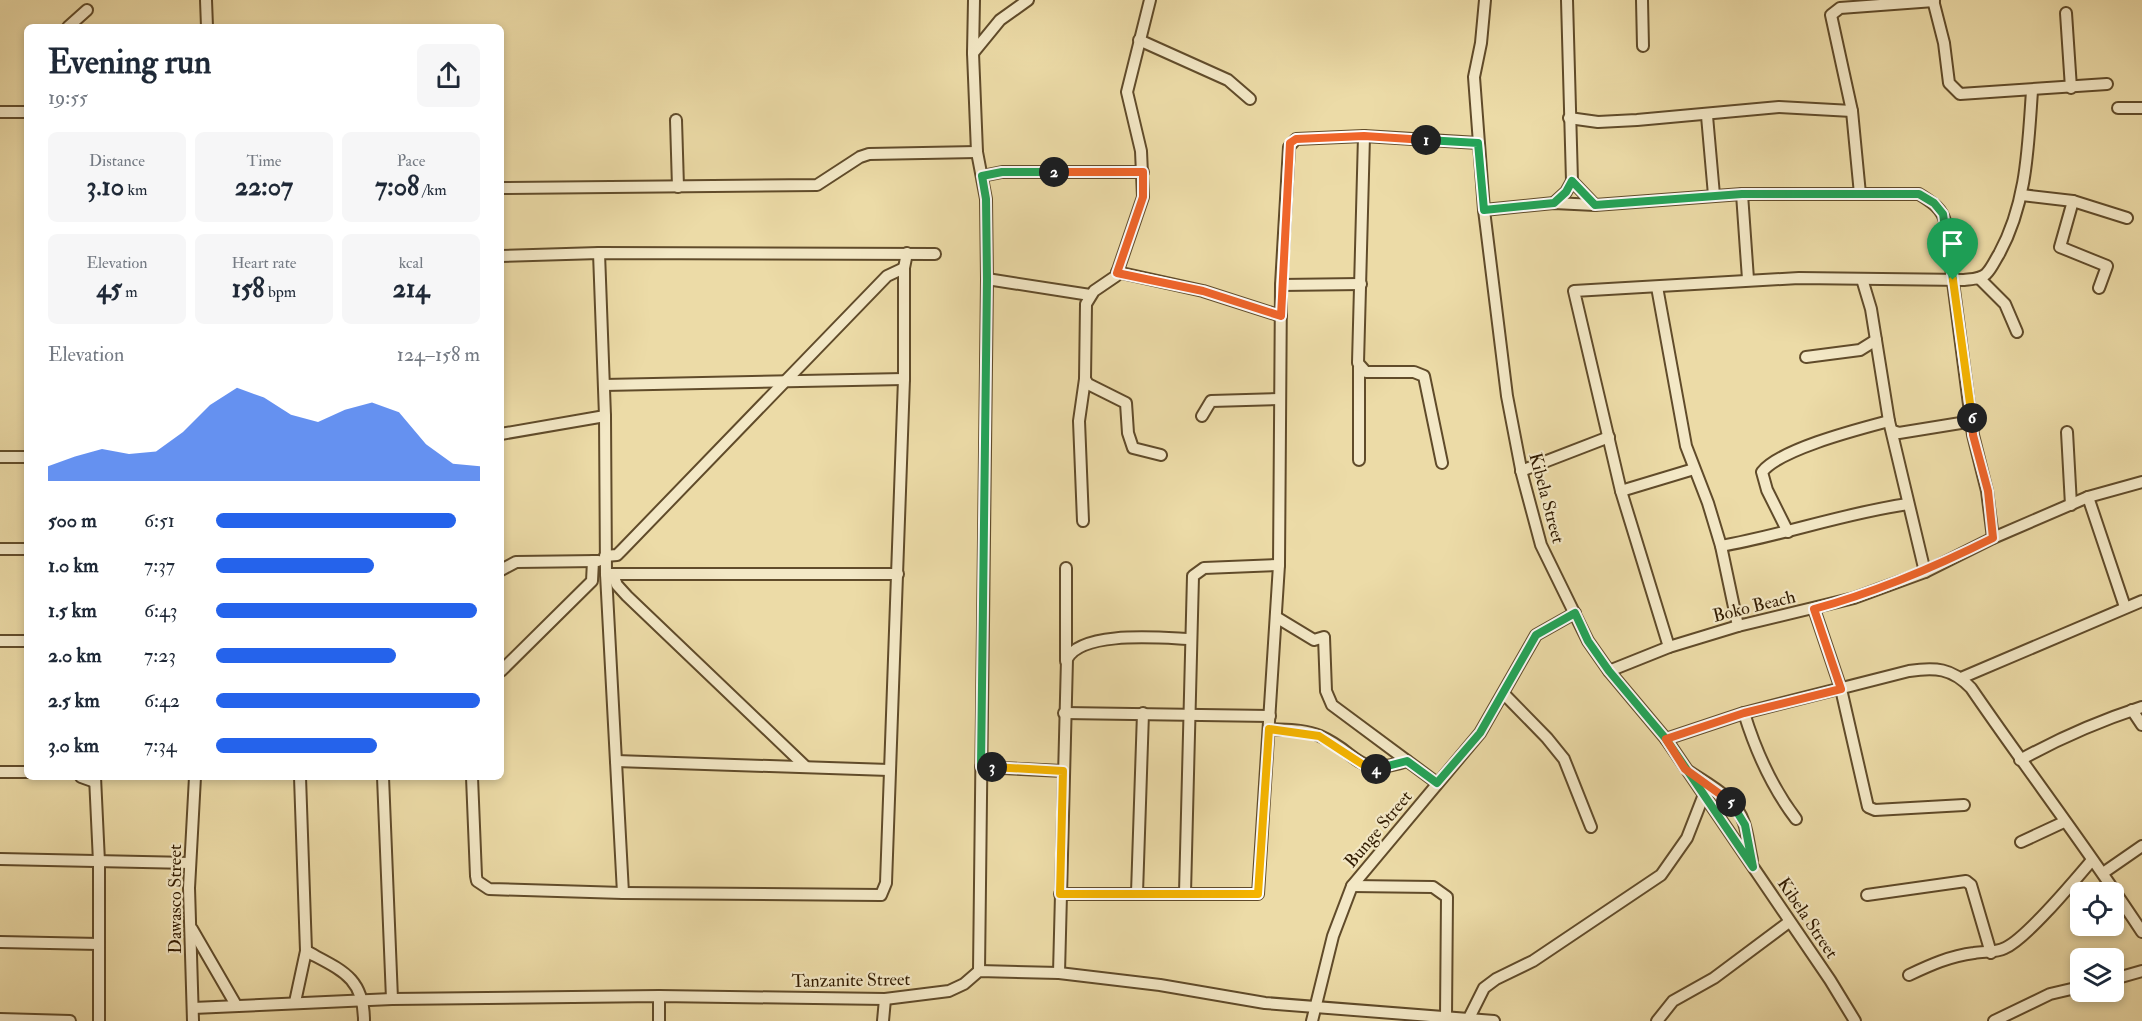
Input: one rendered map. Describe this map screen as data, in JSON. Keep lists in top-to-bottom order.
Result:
{
  "streets": {
    "street": [
      "Kibela Street",
      "Boko Beach",
      "Bunge Street",
      "Dawasco Street",
      "Tanzanite Street"
    ]
  },
  "crossings": [
    ["Kibela Street", "Boko Beach"],
    ["Kibela Street", "Bunge Street"],
    ["Dawasco Street", "Tanzanite Street"]
  ],
  "page": {
    "heading": ["Evening run", "19:55"],
    "pins": [
      "1",
      "2",
      "6",
      "3",
      "4",
      "5"
    ],
    "stats": [
      ["Distance", "3.10 km"],
      ["Time", "22:07"],
      ["Pace", "7:08 /km"],
      ["Elevation", "45 m"],
      ["Heart rate", "158 bpm"],
      ["kcal", "214"]
    ],
    "chart": ["Elevation", "124–158 m"],
    "list": [
      {
        "name": "500 m",
        "note": "6:51"
      },
      {
        "name": "1.0 km",
        "note": "7:37"
      },
      {
        "name": "1.5 km",
        "note": "6:43"
      },
      {
        "name": "2.0 km",
        "note": "7:23"
      },
      {
        "name": "2.5 km",
        "note": "6:42"
      },
      {
        "name": "3.0 km",
        "note": "7:34"
      }
    ]
  }
}
